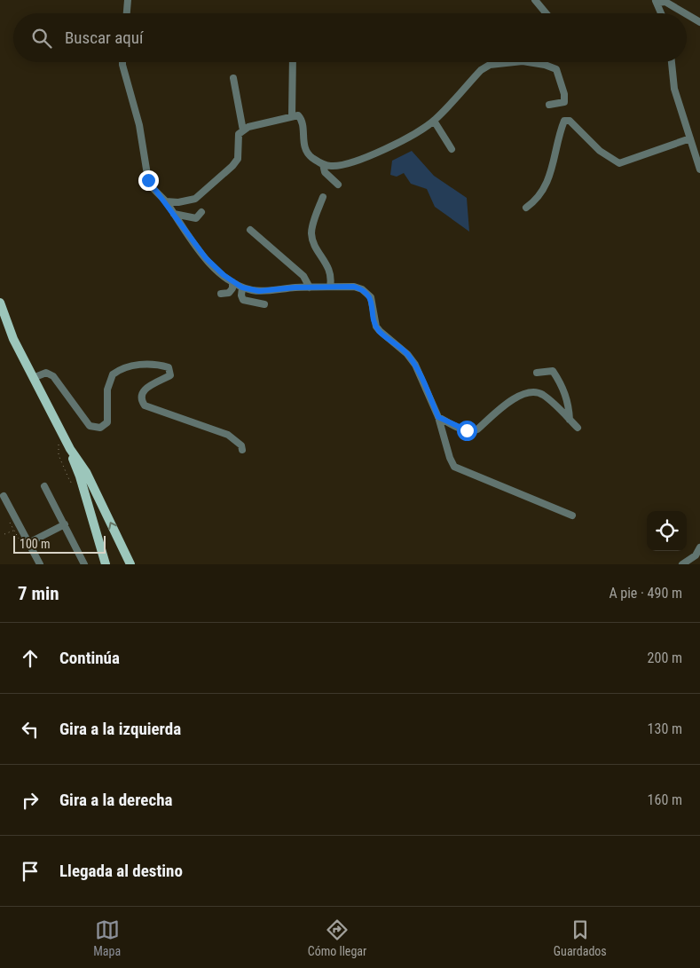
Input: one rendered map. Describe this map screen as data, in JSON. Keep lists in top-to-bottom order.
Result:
{
  "scale_bar": "100 m",
  "page": {
    "search": "Buscar aquí",
    "scale": "100 m",
    "heading": ["7 min", "A pie · 490 m"],
    "list": [
      ["Continúa", "200 m"],
      ["Gira a la izquierda", "130 m"],
      ["Gira a la derecha", "160 m"],
      "Llegada al destino"
    ],
    "nav": ["Mapa", "Cómo llegar", "Guardados"]
  }
}
